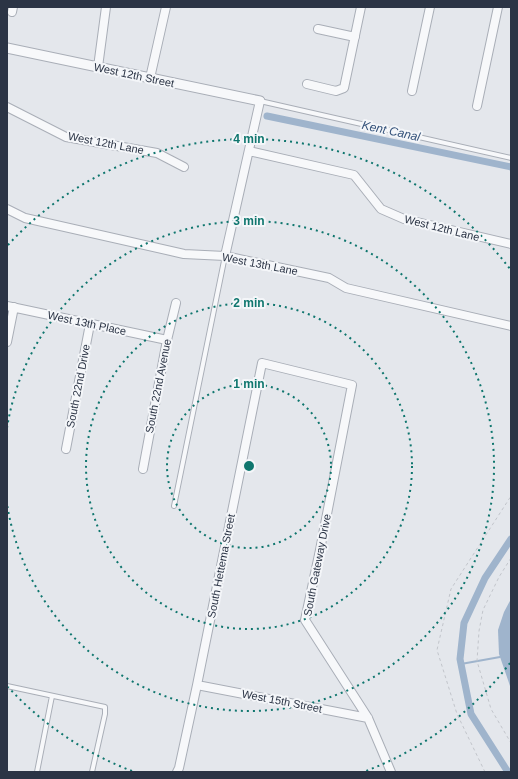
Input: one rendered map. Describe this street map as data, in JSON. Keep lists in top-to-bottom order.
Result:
{
  "streets": {
    "street": [
      "West 12th Street",
      "West 12th Lane",
      "West 13th Lane",
      "West 13th Place",
      "South 22nd Drive",
      "South 22nd Avenue",
      "South Gateway Drive",
      "South Hettema Street",
      "West 15th Street"
    ]
  },
  "crossings": [
    ["West 13th Place", "South 22nd Drive"],
    ["West 13th Place", "South 22nd Avenue"],
    ["South Gateway Drive", "South Hettema Street"],
    ["South Gateway Drive", "West 15th Street"],
    ["South Hettema Street", "West 15th Street"]
  ],
  "water": ["Kent Canal"],
  "rings": [
    "4 min",
    "3 min",
    "2 min",
    "1 min"
  ]
}
